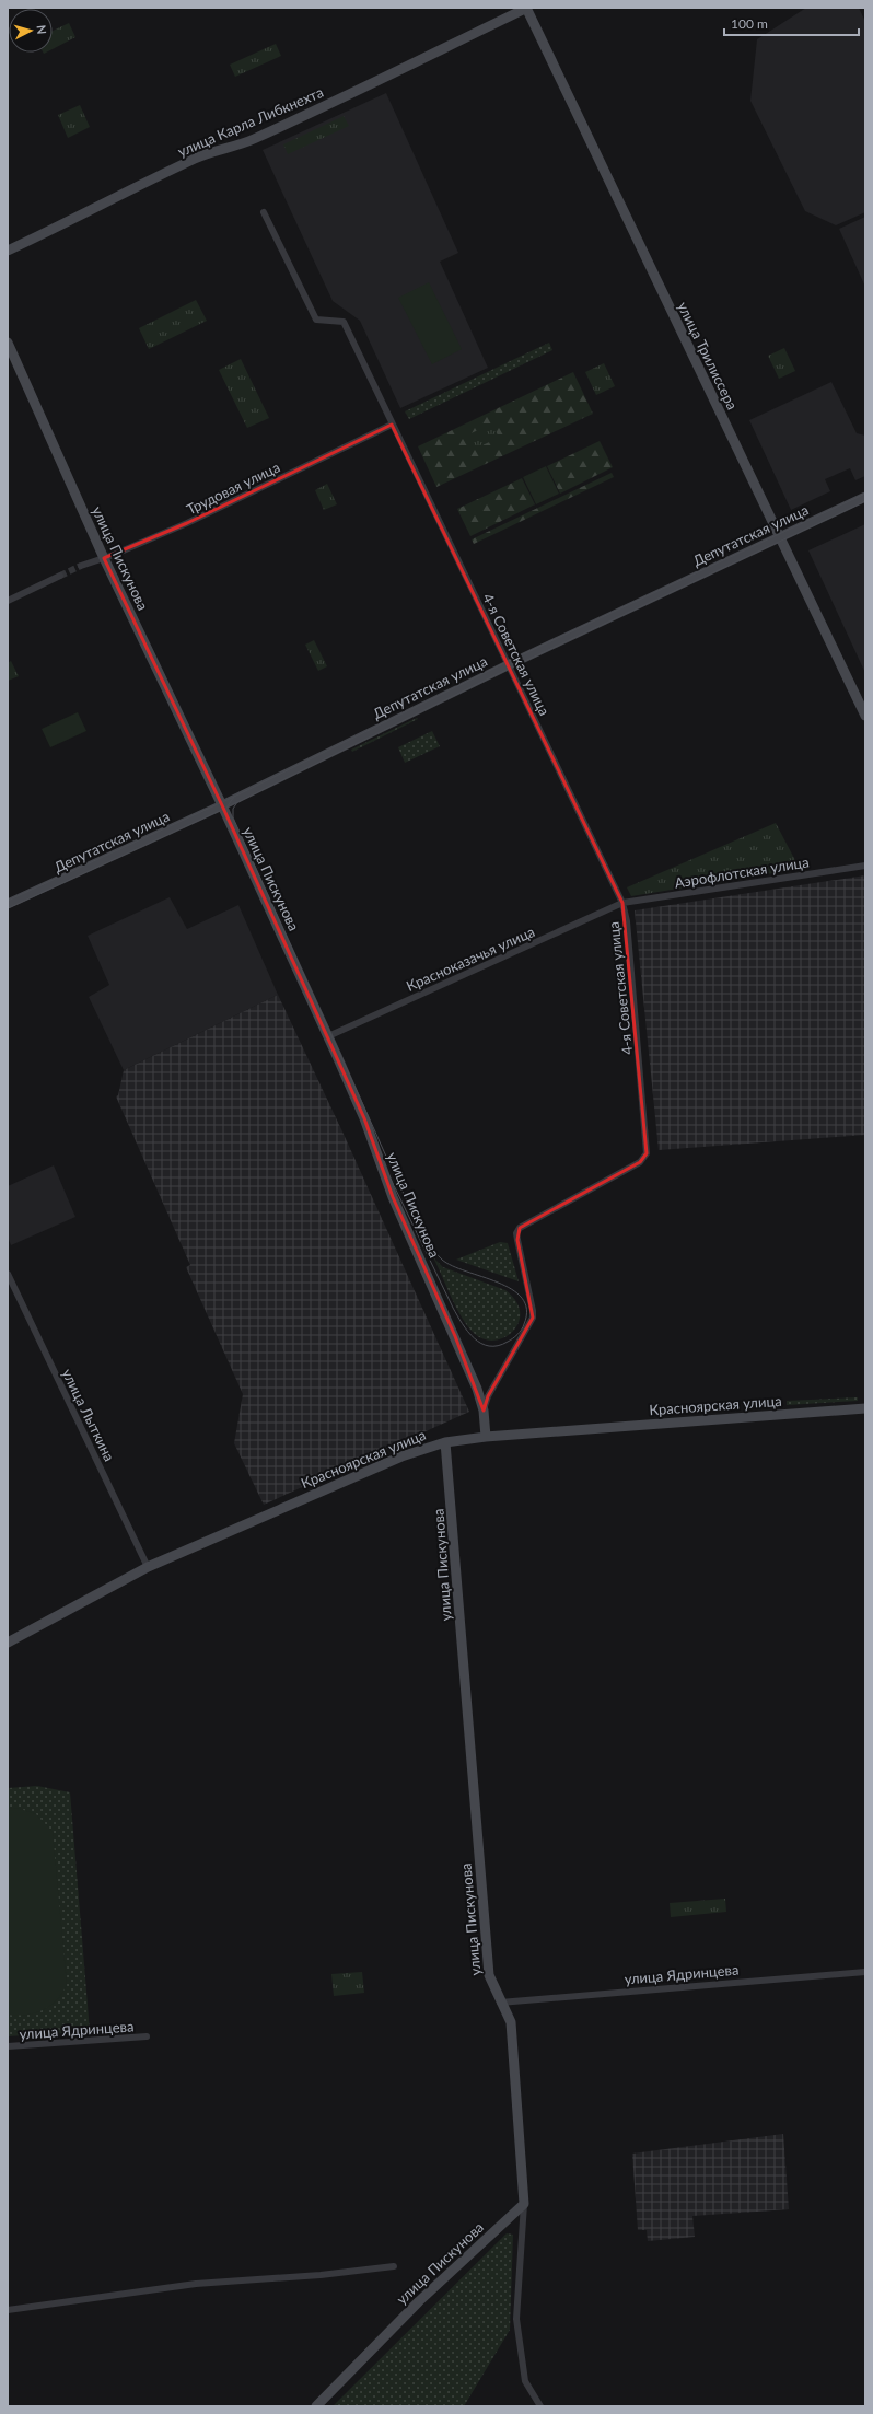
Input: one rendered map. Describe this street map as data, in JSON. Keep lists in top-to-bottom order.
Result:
{
  "streets": {
    "street": [
      "улица Карла Либкнехта",
      "улица Трилиссера",
      "Трудовая улица",
      "Депутатская улица",
      "улица Пискунова",
      "4-я Советская улица",
      "Аэрофлотская улица",
      "Красноказачья улица",
      "Красноярская улица",
      "улица Лыткина",
      "улица Ядринцева"
    ]
  },
  "crossings": [
    ["улица Карла Либкнехта", "улица Трилиссера"],
    ["улица Трилиссера", "Депутатская улица"],
    ["Трудовая улица", "улица Пискунова"],
    ["Трудовая улица", "4-я Советская улица"],
    ["Депутатская улица", "улица Пискунова"],
    ["Депутатская улица", "4-я Советская улица"],
    ["улица Пискунова", "4-я Советская улица"],
    ["улица Пискунова", "Красноказачья улица"],
    ["улица Пискунова", "Красноярская улица"],
    ["улица Пискунова", "улица Ядринцева"],
    ["4-я Советская улица", "Аэрофлотская улица"],
    ["4-я Советская улица", "Красноказачья улица"],
    ["Аэрофлотская улица", "Красноказачья улица"],
    ["Красноярская улица", "улица Лыткина"]
  ],
  "scale_bar": "100 m",
  "north": "right"
}
